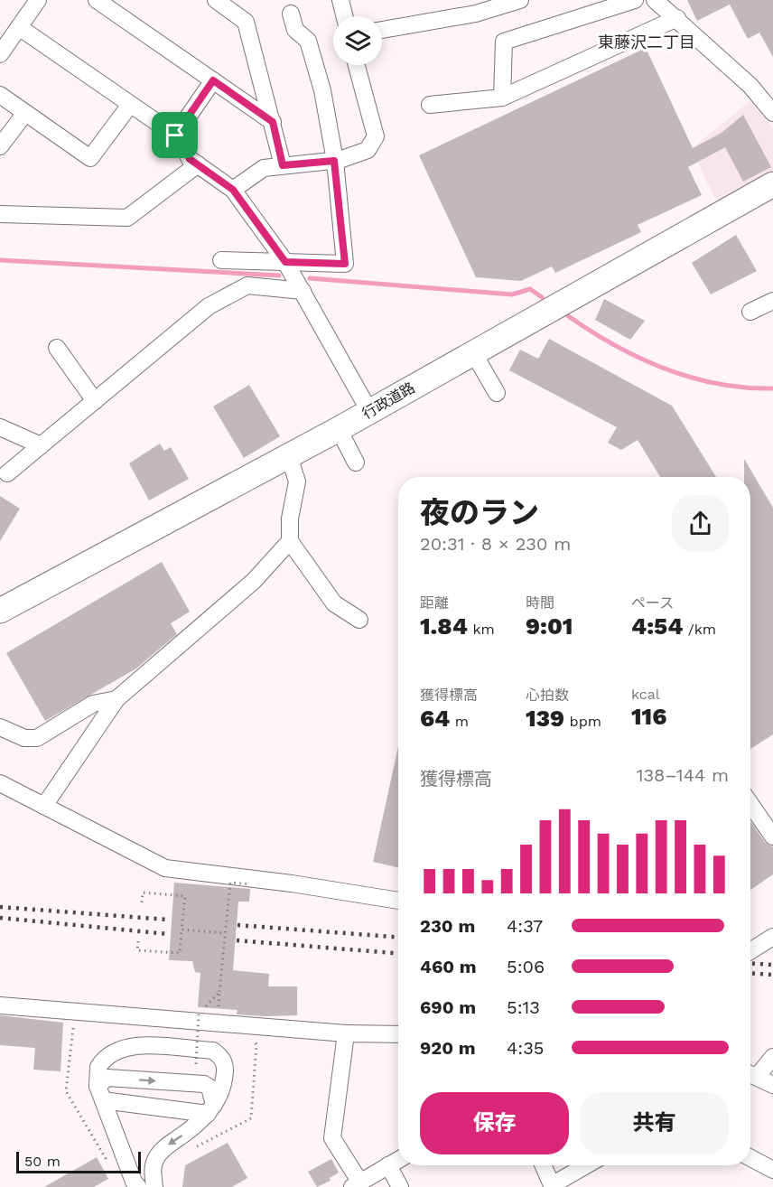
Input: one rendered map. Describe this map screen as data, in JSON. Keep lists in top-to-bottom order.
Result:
{
  "streets": {
    "highway": ["行政道路"]
  },
  "districts": ["東藤沢二丁目"],
  "scale_bar": "50 m",
  "page": {
    "heading": ["夜のラン", "20:31 · 8 × 230 m"],
    "stats": [
      ["距離", "1.84 km"],
      ["時間", "9:01"],
      ["ペース", "4:54 /km"],
      ["獲得標高", "64 m"],
      ["心拍数", "139 bpm"],
      ["kcal", "116"]
    ],
    "chart": ["獲得標高", "138–144 m"],
    "list": [
      {
        "name": "230 m",
        "note": "4:37"
      },
      {
        "name": "460 m",
        "note": "5:06"
      },
      {
        "name": "690 m",
        "note": "5:13"
      },
      {
        "name": "920 m",
        "note": "4:35"
      }
    ],
    "buttons": ["保存", "共有"],
    "scale": "50 m"
  }
}
